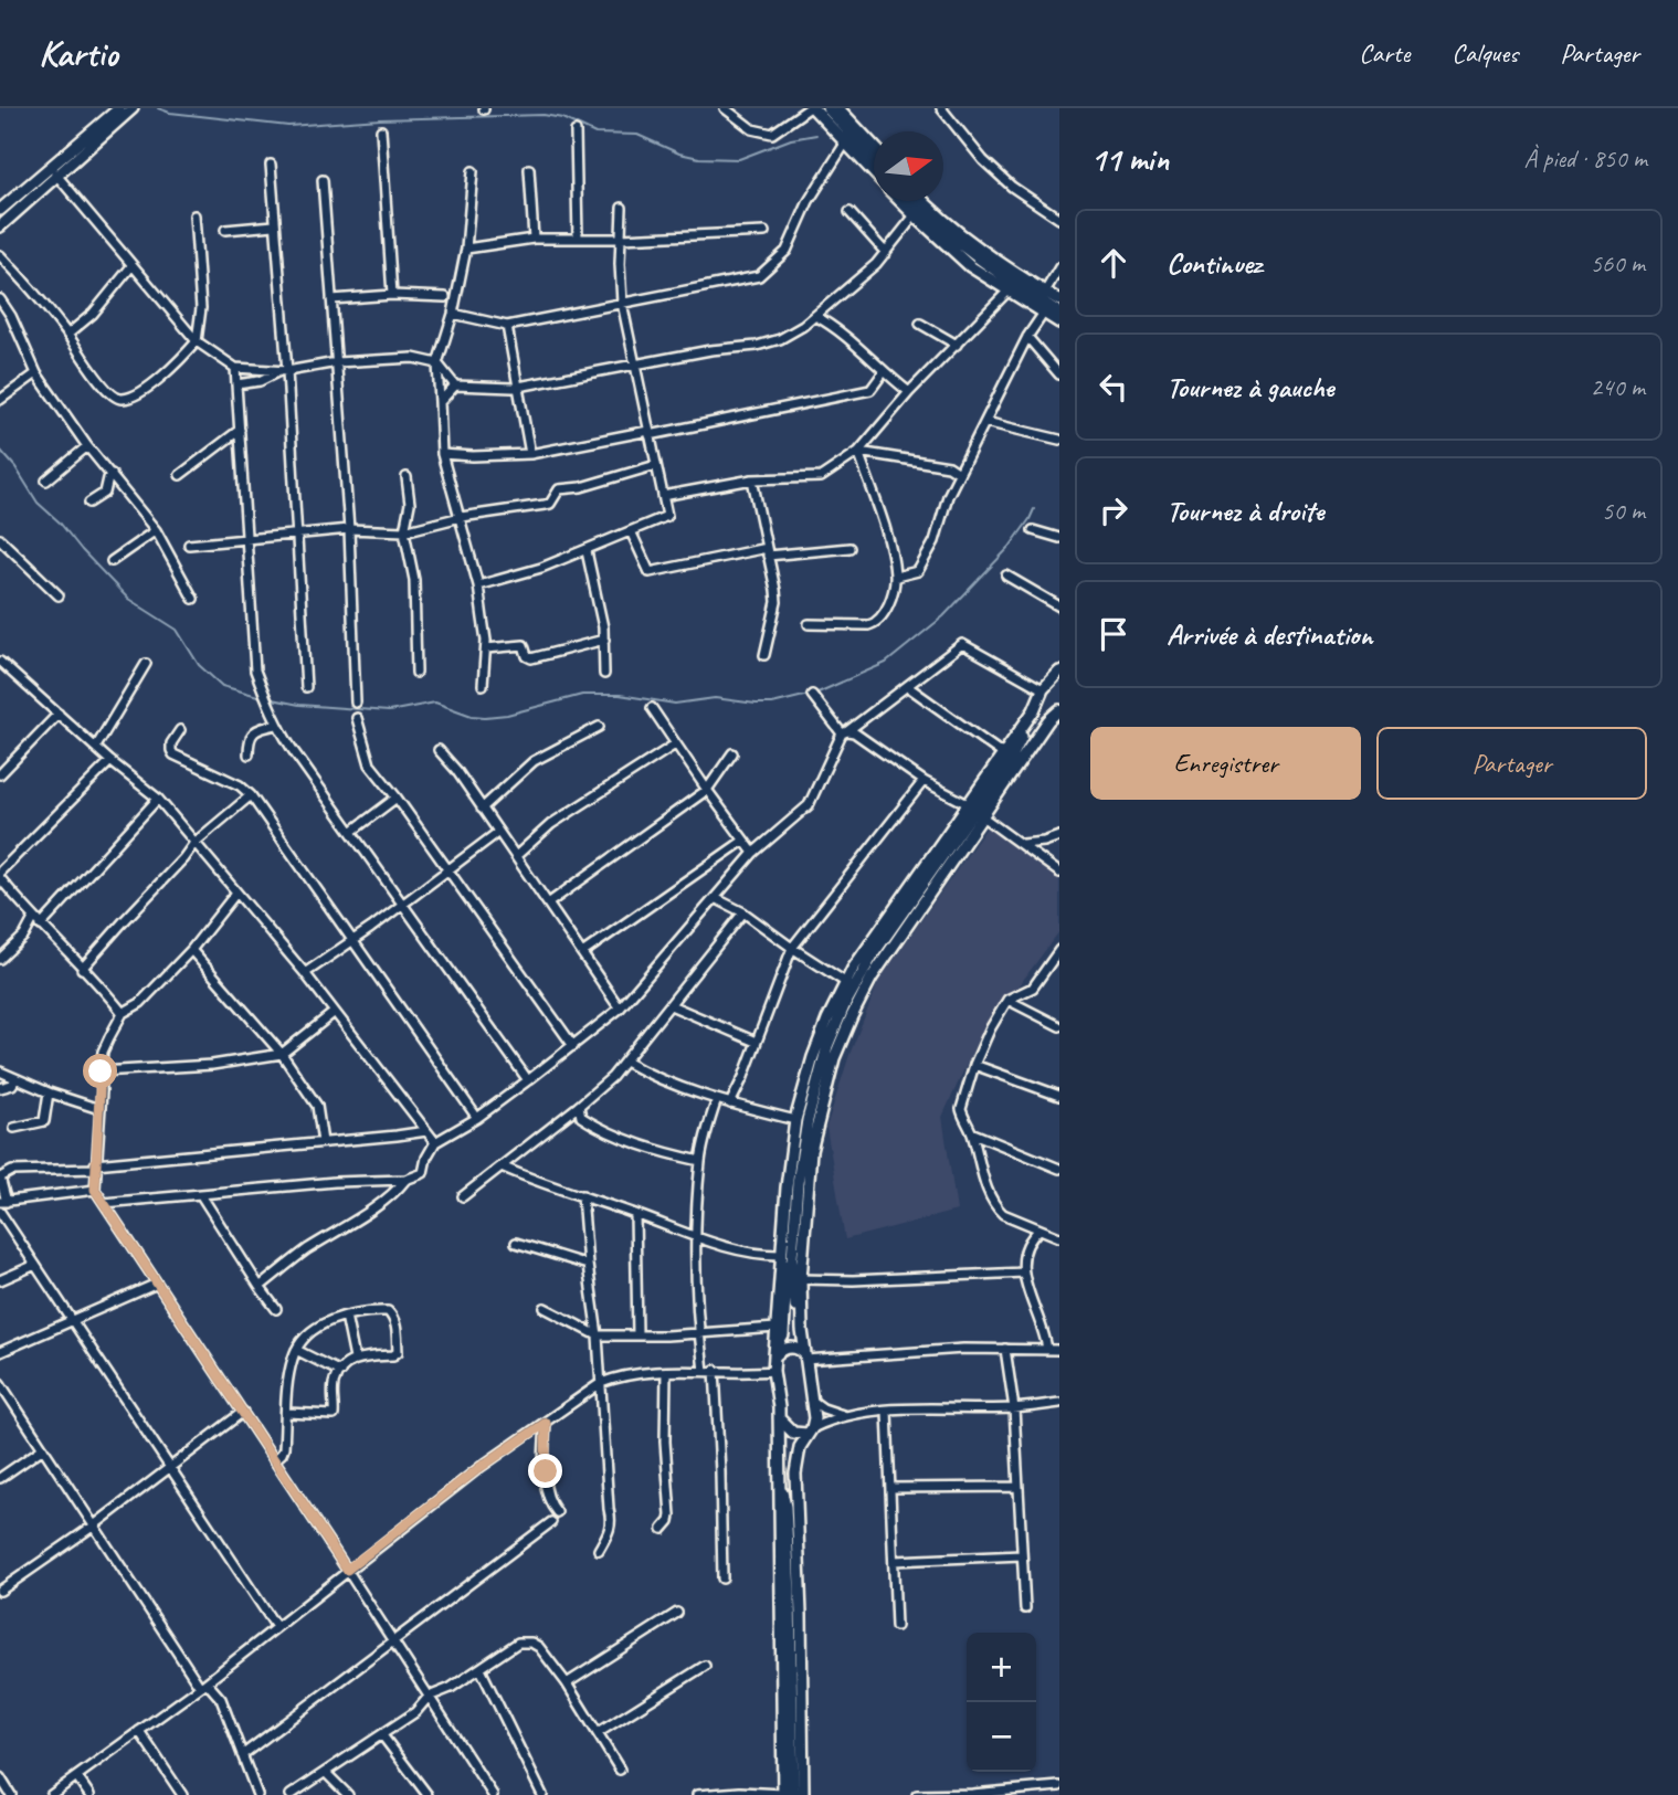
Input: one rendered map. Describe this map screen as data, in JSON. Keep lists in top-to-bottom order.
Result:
{
  "north": "right",
  "page": {
    "header": "Kartio",
    "nav": ["Carte", "Calques", "Partager"],
    "heading": ["11 min", "À pied · 850 m"],
    "list": [
      ["Continuez", "560 m"],
      ["Tournez à gauche", "240 m"],
      ["Tournez à droite", "50 m"],
      "Arrivée à destination"
    ],
    "buttons": ["Enregistrer", "Partager"],
    "map_buttons": ["+", "−"]
  }
}
